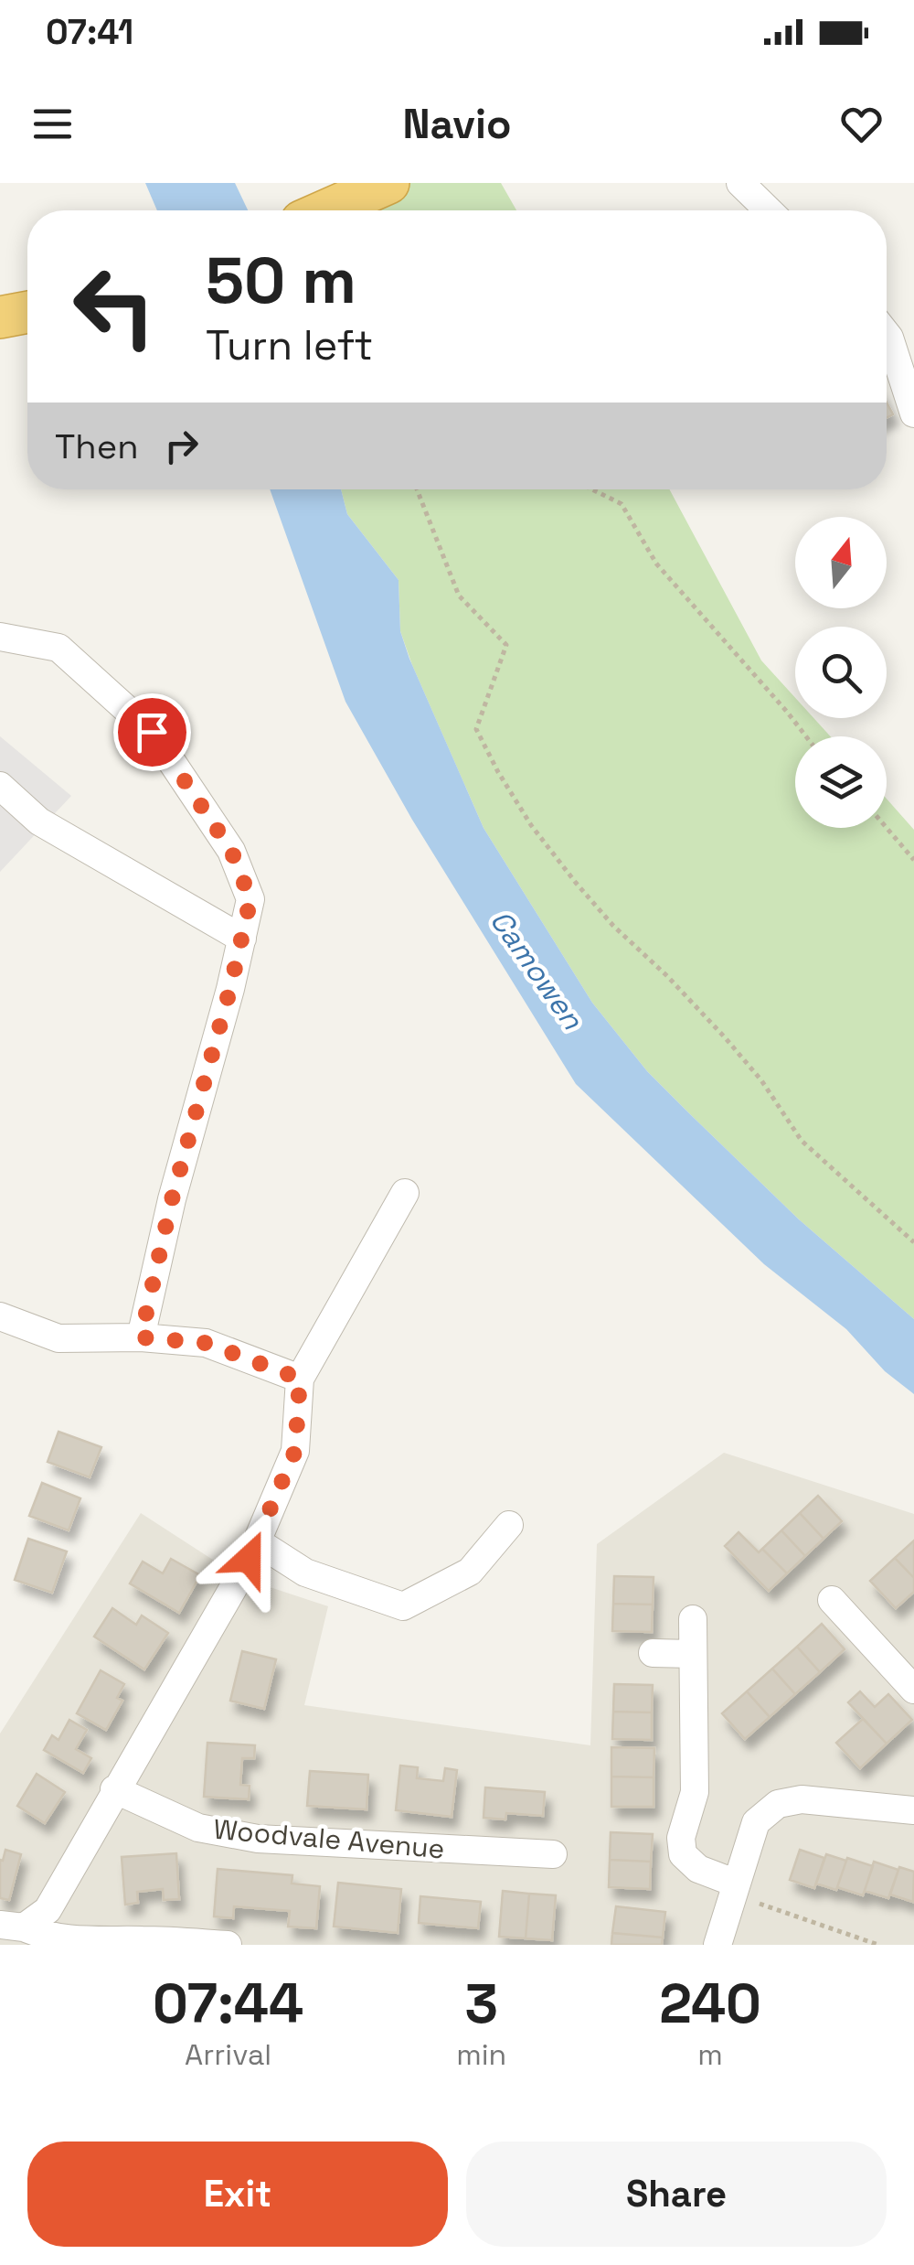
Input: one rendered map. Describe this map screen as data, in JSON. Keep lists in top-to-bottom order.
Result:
{
  "streets": {
    "street": ["Woodvale Avenue"]
  },
  "water": ["Camowen"],
  "north": "top",
  "page": {
    "status": "07:41",
    "header": "Navio",
    "turn": ["50 m", "Turn left"],
    "then": "Then",
    "eta": [
      "07:44",
      "Arrival",
      "3",
      "min",
      "240",
      "m"
    ],
    "buttons": ["Exit", "Share"]
  }
}
